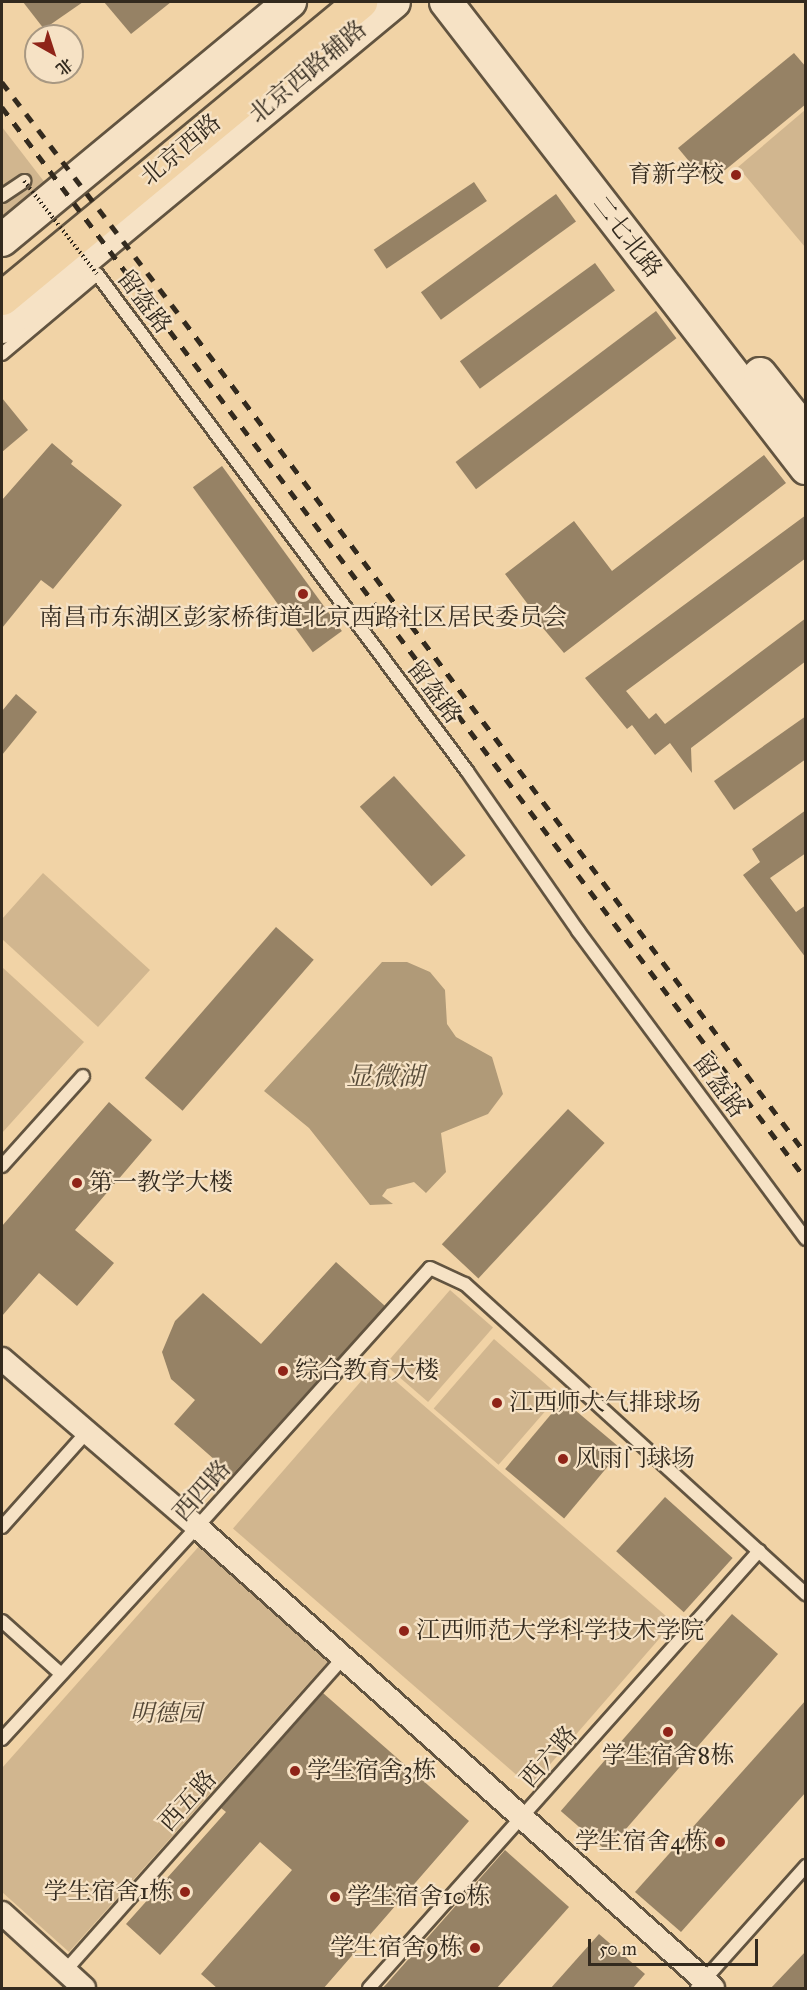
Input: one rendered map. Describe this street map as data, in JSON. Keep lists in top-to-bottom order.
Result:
{
  "streets": {
    "main road": ["北京西路辅路", "北京西路", "二七北路"],
    "lane": [
      "留盔路",
      "西四路",
      "西六路",
      "西五路"
    ]
  },
  "crossings": [
    ["西四路", "西六路"]
  ],
  "water": ["显微湖"],
  "parks": ["明德园"],
  "places": [
    "育新学校",
    "南昌市东湖区彭家桥街道北京西路社区居民委员会",
    "第一教学大楼",
    "综合教育大楼",
    "江西师大气排球场",
    "风雨门球场",
    "江西师范大学科学技术学院",
    "学生宿舍8栋",
    "学生宿舍3栋",
    "学生宿舍4栋",
    "学生宿舍1栋",
    "学生宿舍10栋",
    "学生宿舍9栋"
  ],
  "scale_bar": "50 m",
  "north": "bottom right"
}
